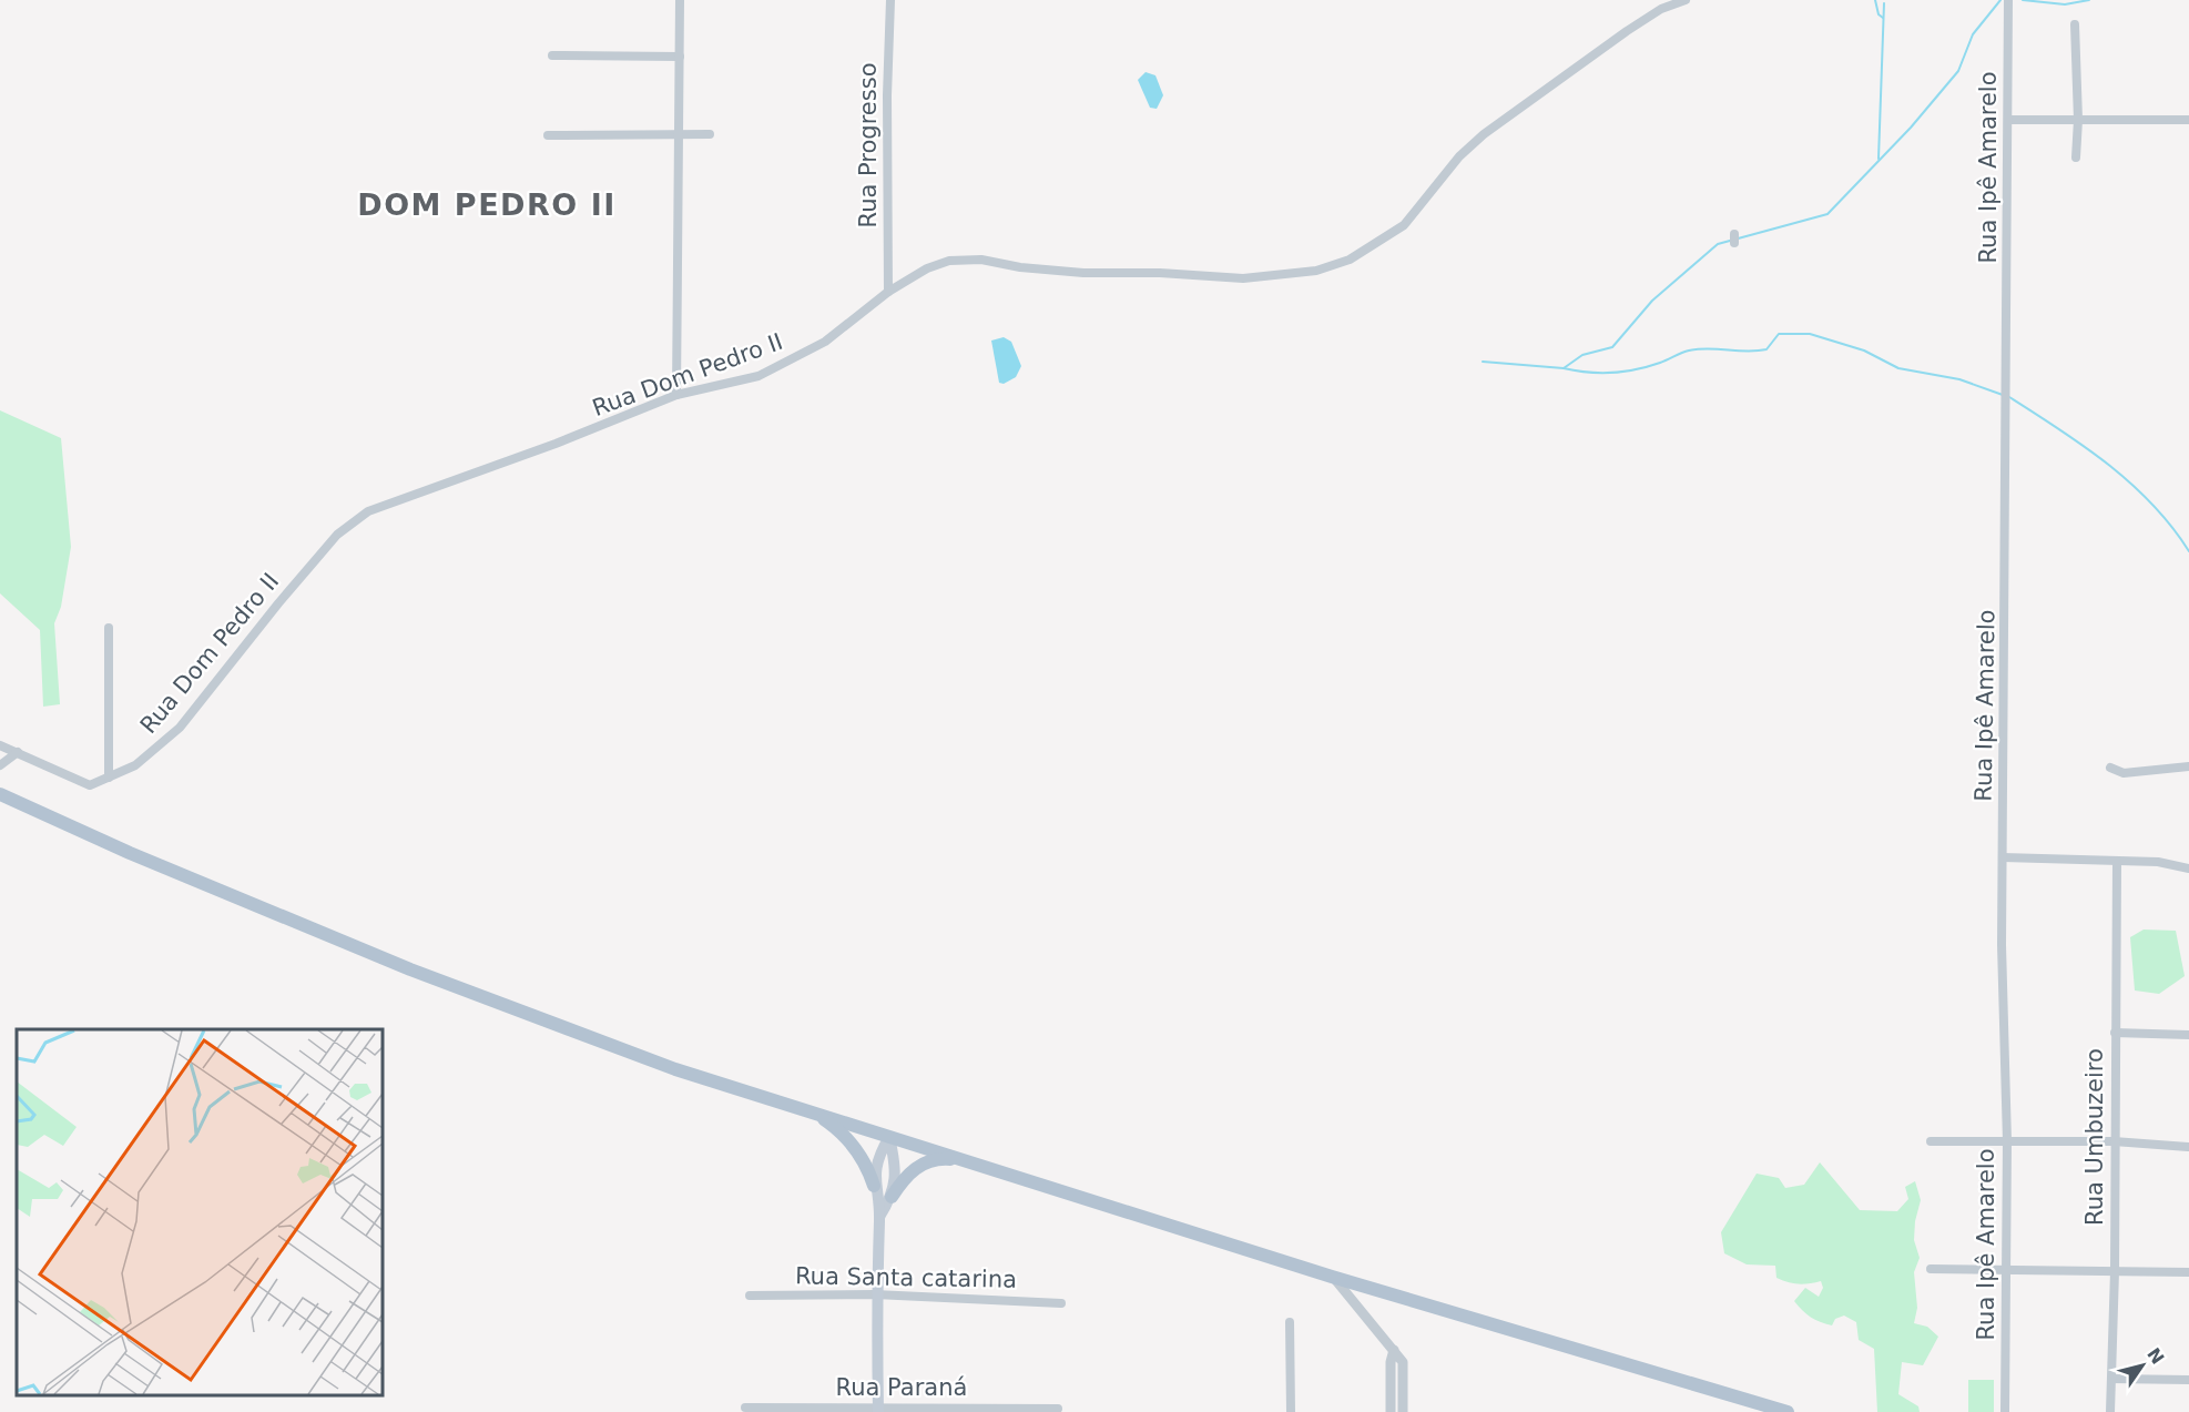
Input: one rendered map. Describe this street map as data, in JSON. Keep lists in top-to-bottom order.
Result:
{
  "streets": {
    "street": [
      "Rua Progresso",
      "Rua Ipê Amarelo",
      "Rua Dom Pedro II",
      "Rua Umbuzeiro",
      "Rua Santa catarina",
      "Rua Paraná"
    ]
  },
  "crossings": [
    ["Rua Progresso", "Rua Dom Pedro II"]
  ],
  "districts": ["DOM PEDRO II"],
  "north": "top right"
}
